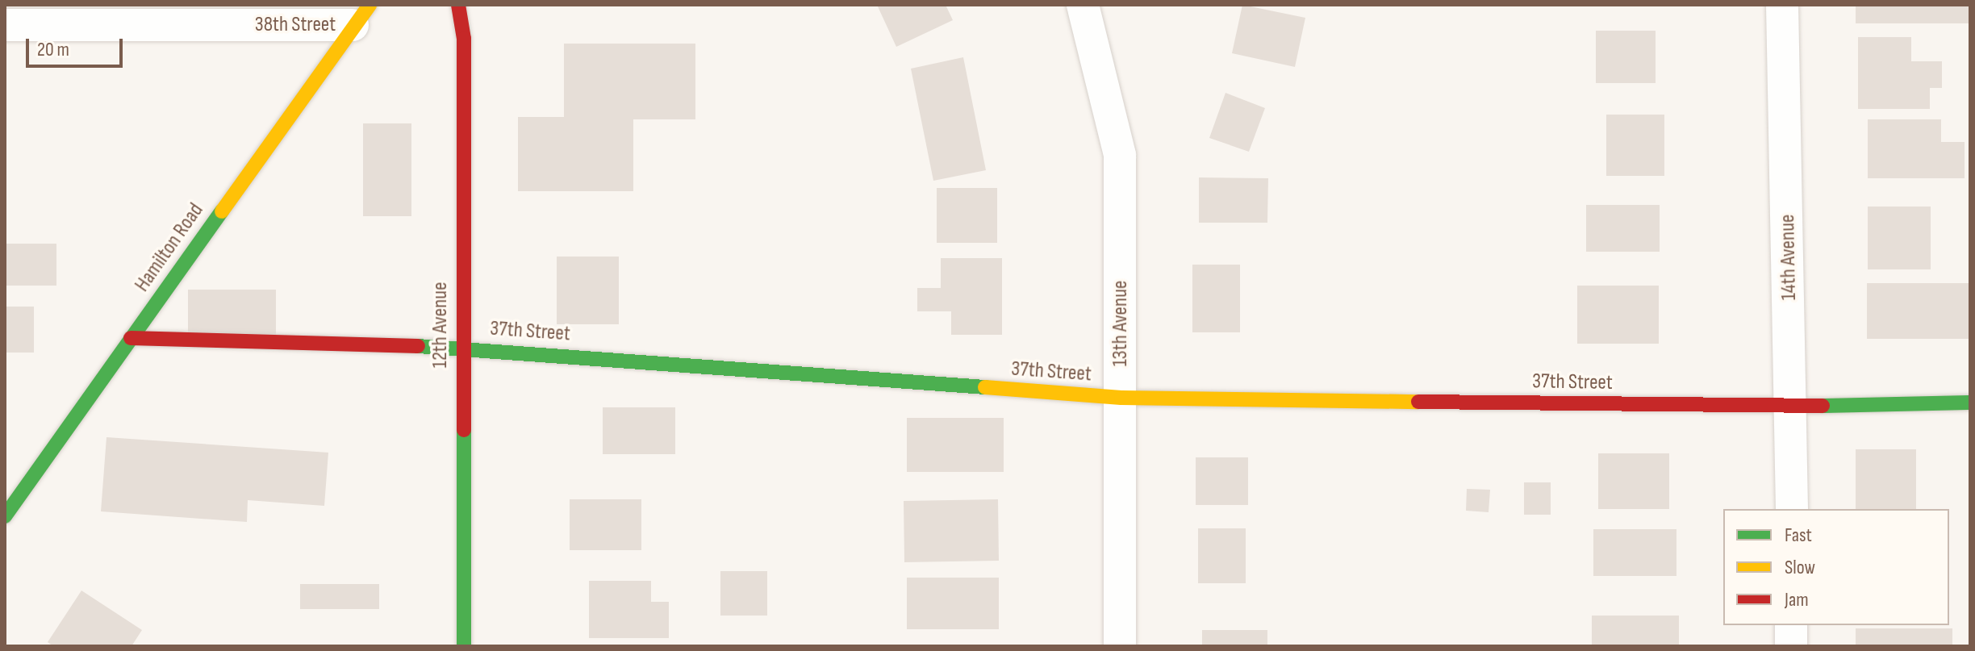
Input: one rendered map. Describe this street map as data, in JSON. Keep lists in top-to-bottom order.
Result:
{
  "streets": {
    "street": [
      "38th Street",
      "Hamilton Road",
      "14th Avenue",
      "13th Avenue",
      "12th Avenue",
      "37th Street"
    ]
  },
  "crossings": [
    ["38th Street", "Hamilton Road"],
    ["Hamilton Road", "37th Street"],
    ["14th Avenue", "37th Street"],
    ["13th Avenue", "37th Street"],
    ["12th Avenue", "37th Street"]
  ],
  "legend": ["Fast", "Slow", "Jam"],
  "scale_bar": "20 m"
}
